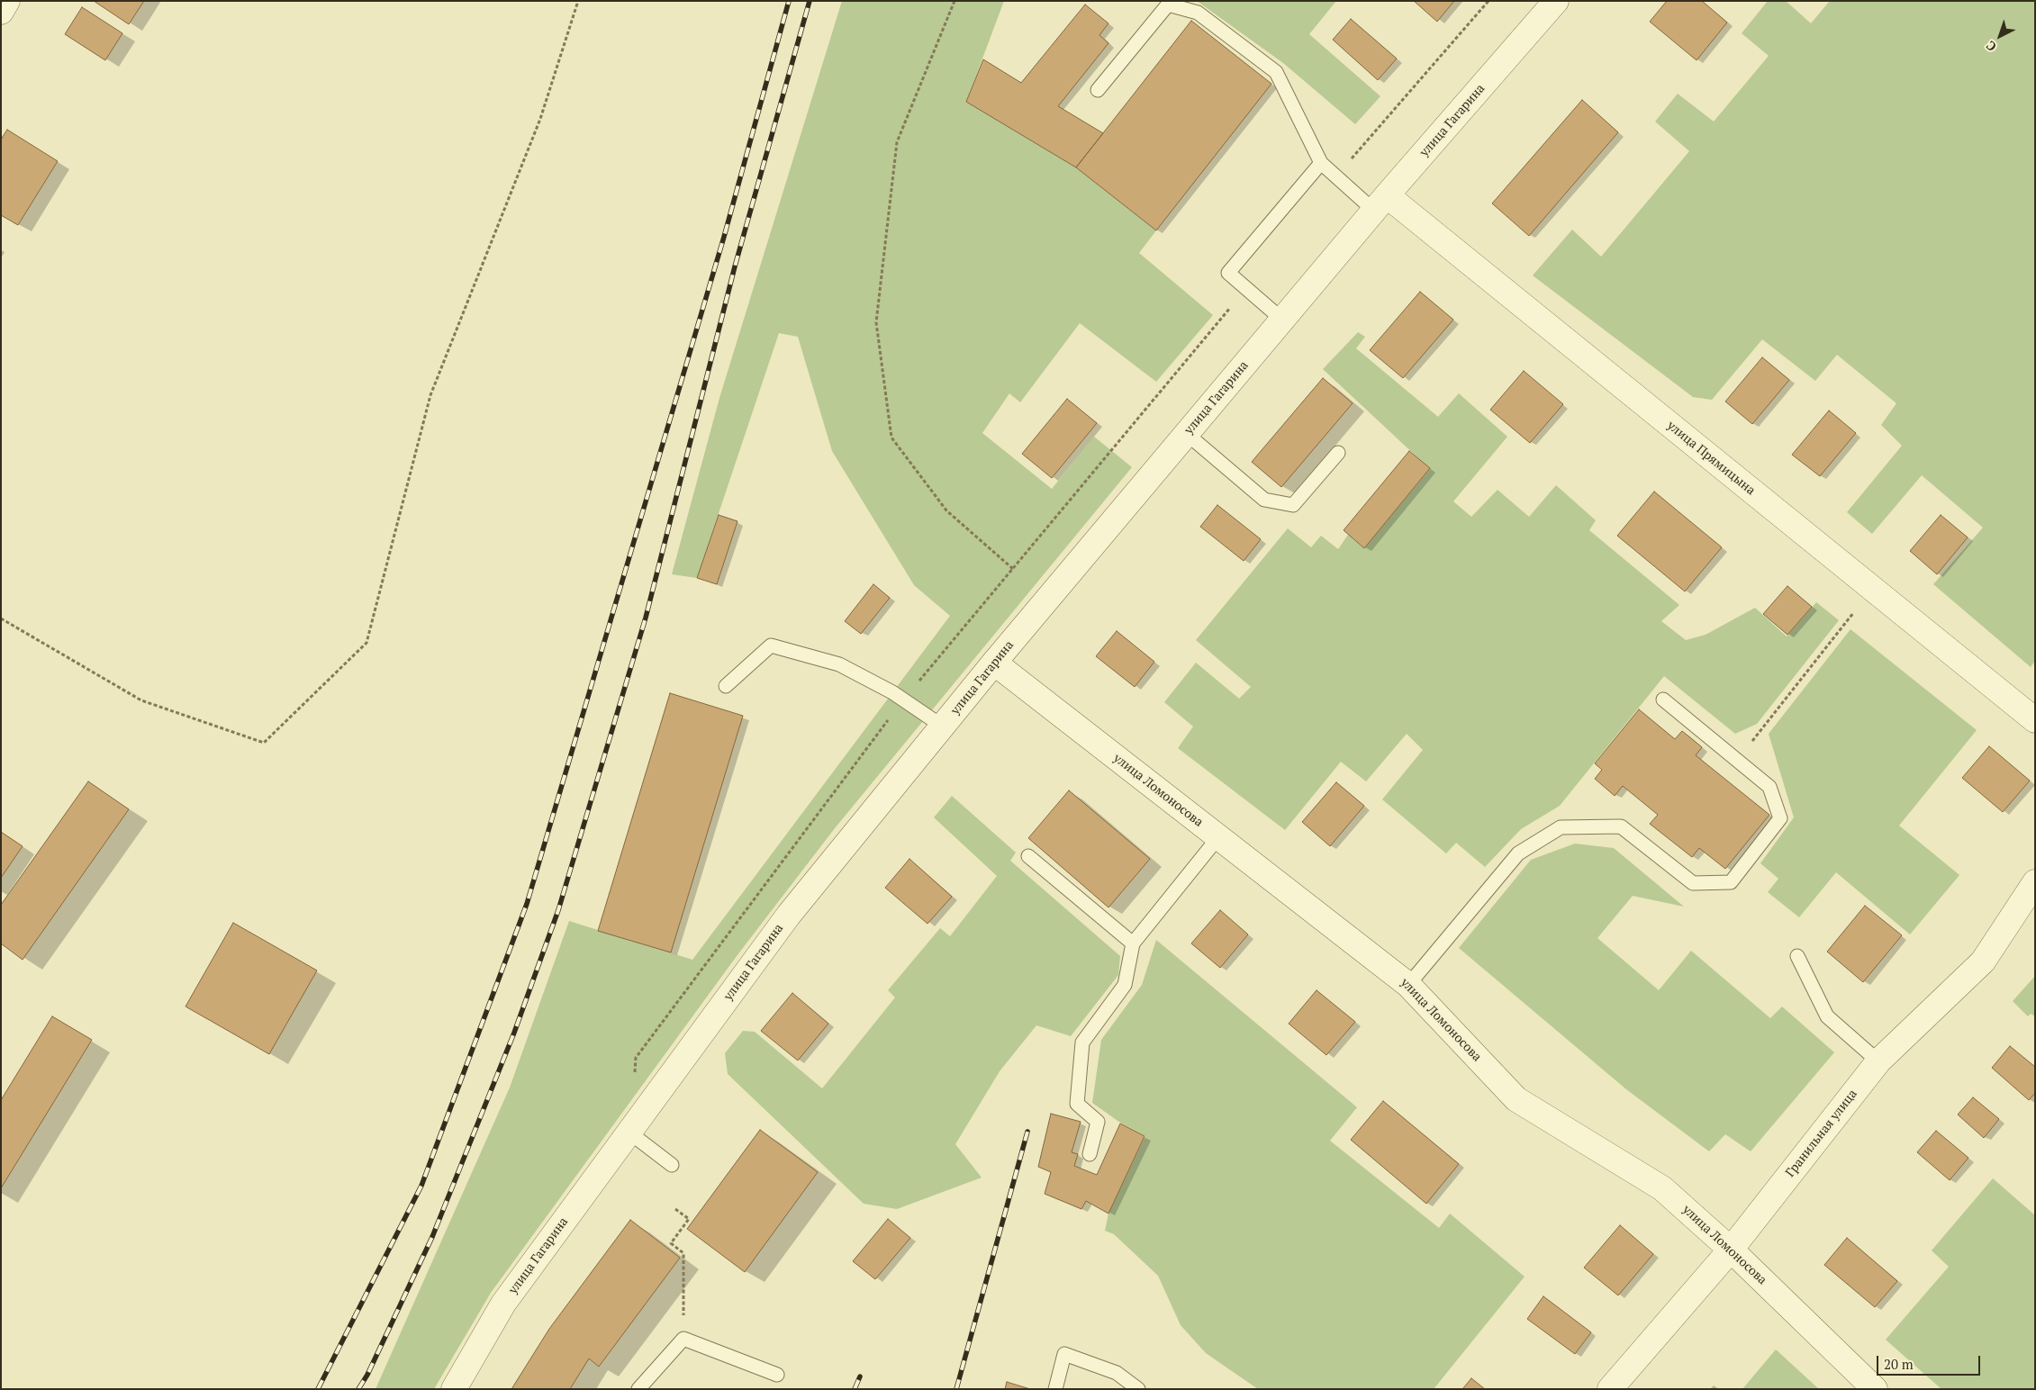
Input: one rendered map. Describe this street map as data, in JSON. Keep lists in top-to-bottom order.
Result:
{
  "streets": {
    "street": [
      "улица Гагарина",
      "улица Прямицына",
      "улица Ломоносова",
      "Гранильная улица"
    ]
  },
  "crossings": [
    ["улица Гагарина", "улица Прямицына"],
    ["улица Гагарина", "улица Ломоносова"],
    ["улица Ломоносова", "Гранильная улица"]
  ],
  "scale_bar": "20 m",
  "north": "bottom left"
}
